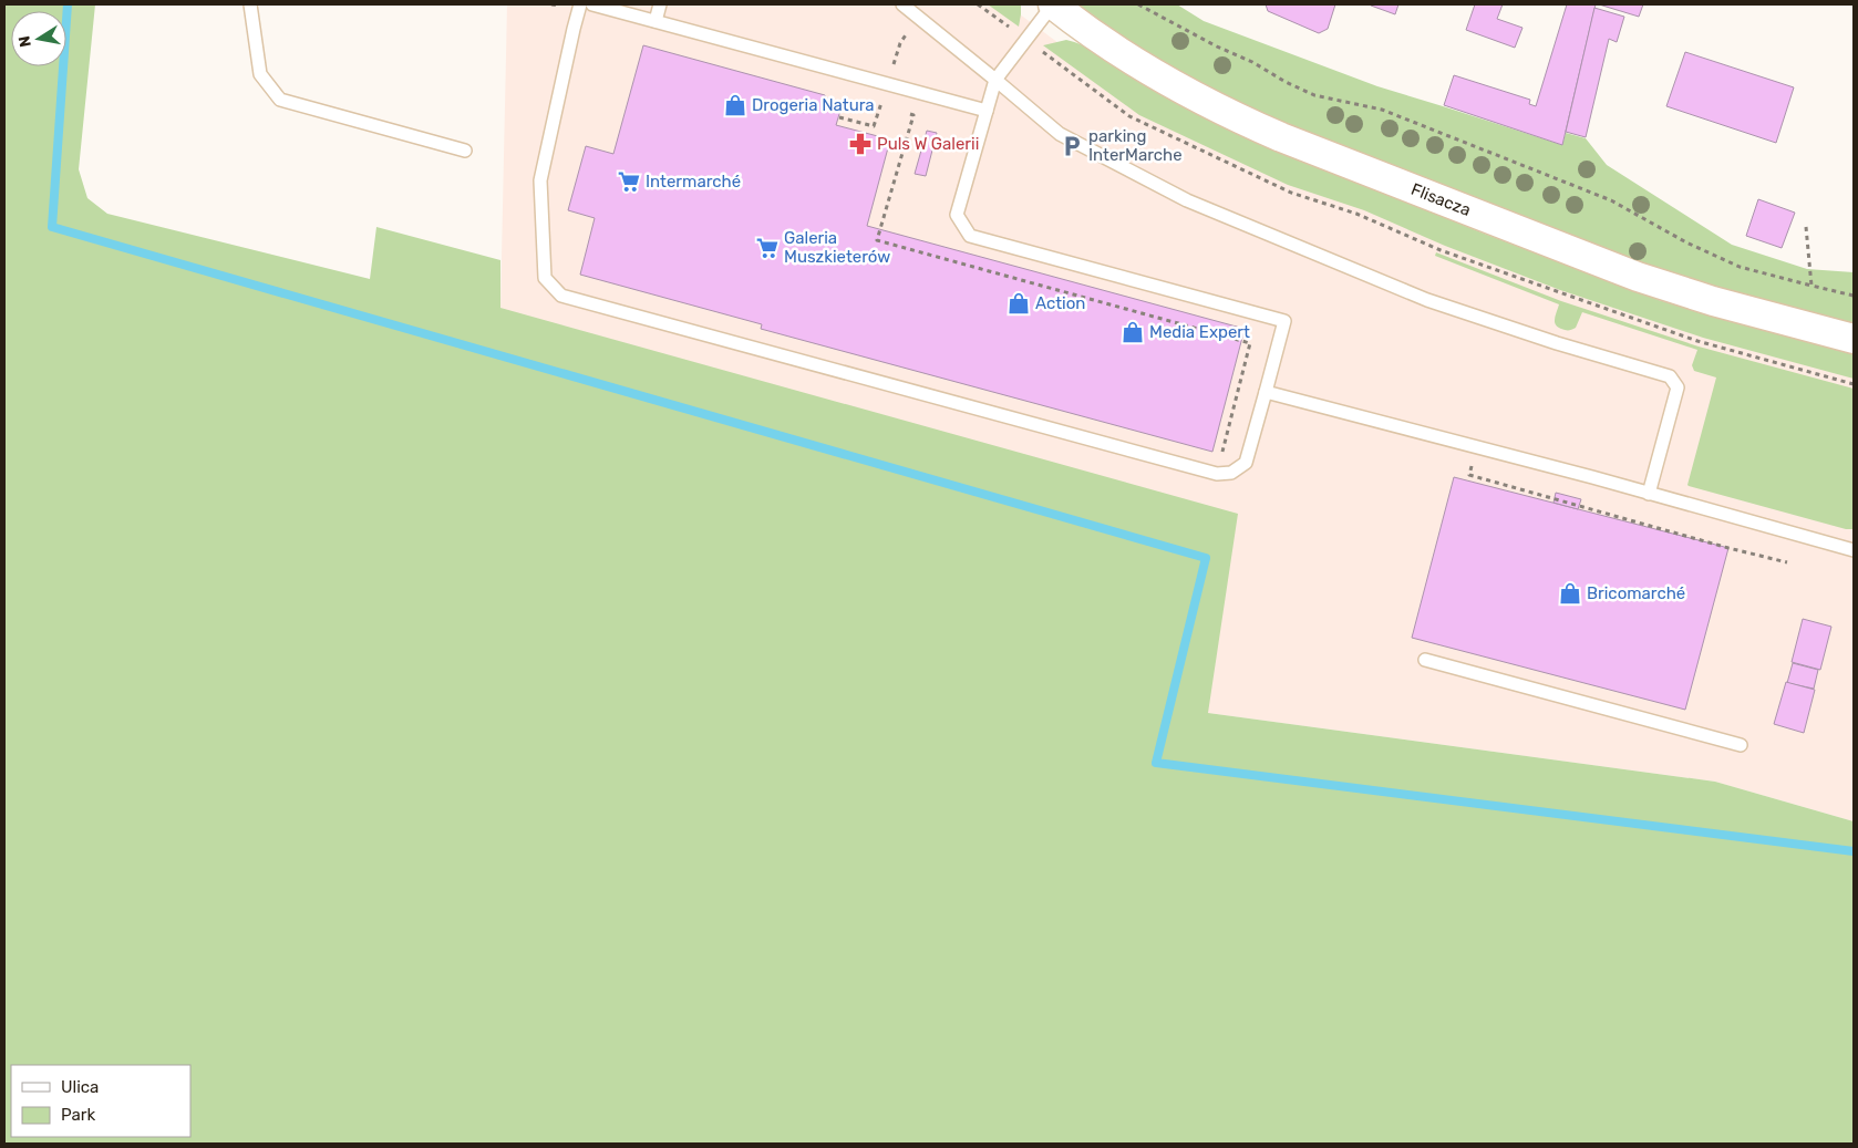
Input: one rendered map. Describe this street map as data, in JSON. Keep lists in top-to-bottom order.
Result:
{
  "streets": {
    "street": ["Flisacza"]
  },
  "places": {
    "shop": [
      "Drogeria Natura",
      "Action",
      "Media Expert",
      "Bricomarché"
    ],
    "pharmacy": ["Puls W Galerii"],
    "parking": ["parking InterMarche"],
    "supermarket": ["Intermarché", "Galeria Muszkieterów"]
  },
  "legend": ["Ulica", "Park"],
  "north": "left"
}
